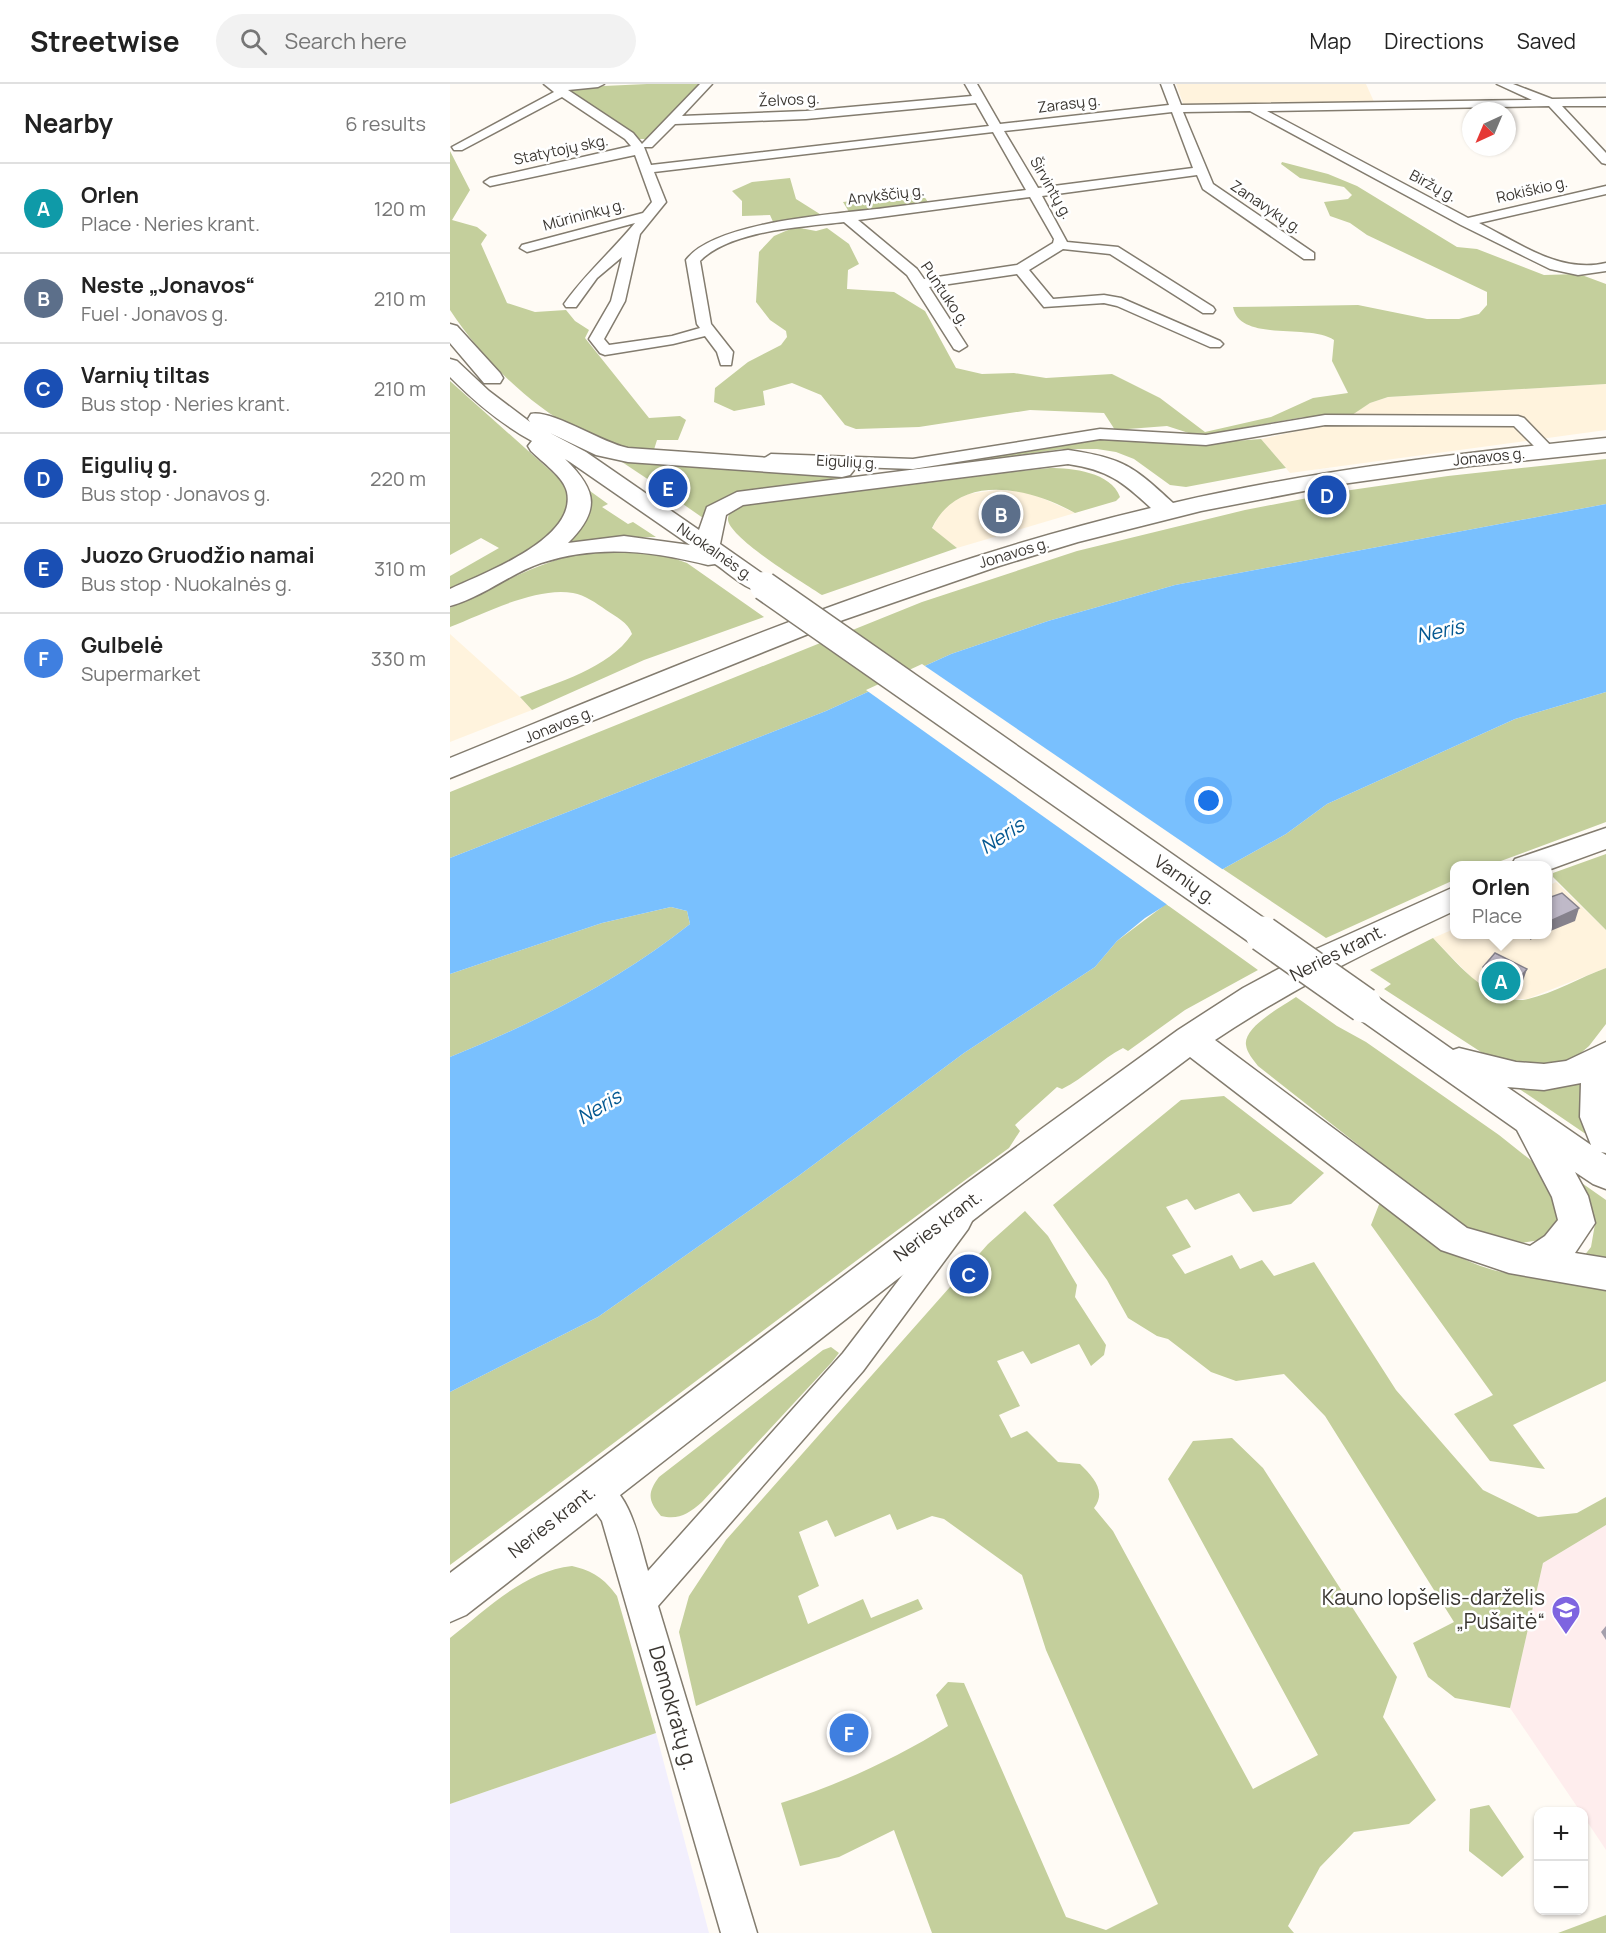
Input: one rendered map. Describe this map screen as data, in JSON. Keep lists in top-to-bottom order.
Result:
{
  "streets": {
    "main road": [
      "Jonavos g.",
      "Nuokalnės g.",
      "Varnių g.",
      "Neries krant."
    ],
    "street": [
      "Želvos g.",
      "Zarasų g.",
      "Statytojų skg.",
      "Biržų g.",
      "Širvintų g.",
      "Rokiškio g.",
      "Anykščių g.",
      "Zanavykų g.",
      "Mūrininkų g.",
      "Puntuko g.",
      "Eigulių g.",
      "Demokratų g."
    ]
  },
  "crossings": [
    ["Želvos g.", "Širvintų g."],
    ["Zarasų g.", "Biržų g."],
    ["Zarasų g.", "Širvintų g."],
    ["Zarasų g.", "Zanavykų g."],
    ["Biržų g.", "Rokiškio g."],
    ["Širvintų g.", "Anykščių g."],
    ["Širvintų g.", "Puntuko g."],
    ["Anykščių g.", "Zanavykų g."],
    ["Anykščių g.", "Puntuko g."],
    ["Jonavos g.", "Eigulių g."],
    ["Nuokalnės g.", "Varnių g."],
    ["Neries krant.", "Demokratų g."]
  ],
  "water": ["Neris"],
  "places": {
    "school or university": ["Kauno lopšelis-darželis „Pušaitė“"]
  },
  "north": "bottom left",
  "page": {
    "header": "Streetwise",
    "search": "Search here",
    "nav": ["Map", "Directions", "Saved"],
    "heading": ["Nearby", "6 results"],
    "list": [
      {
        "mark": "A",
        "name": "Orlen",
        "note": "Place · Neries krant.",
        "value": "120 m"
      },
      {
        "mark": "B",
        "name": "Neste „Jonavos“",
        "note": "Fuel · Jonavos g.",
        "value": "210 m"
      },
      {
        "mark": "C",
        "name": "Varnių tiltas",
        "note": "Bus stop · Neries krant.",
        "value": "210 m"
      },
      {
        "mark": "D",
        "name": "Eigulių g.",
        "note": "Bus stop · Jonavos g.",
        "value": "220 m"
      },
      {
        "mark": "E",
        "name": "Juozo Gruodžio namai",
        "note": "Bus stop · Nuokalnės g.",
        "value": "310 m"
      },
      {
        "mark": "F",
        "name": "Gulbelė",
        "note": "Supermarket",
        "value": "330 m"
      }
    ],
    "pins": [
      "E",
      "D",
      "B",
      "A",
      "C",
      "F"
    ],
    "popup": ["Orlen", "Place"],
    "map_buttons": ["+", "−"]
  }
}
